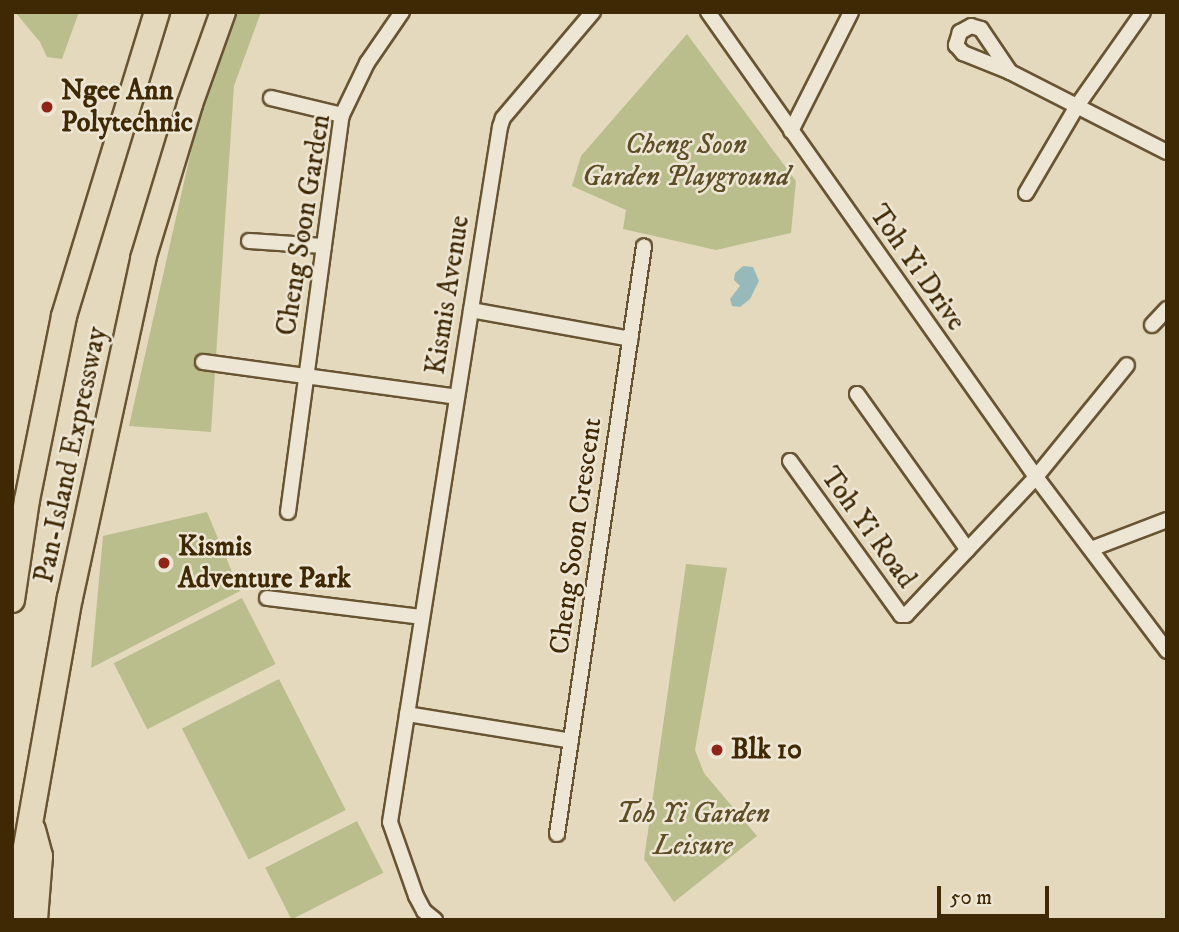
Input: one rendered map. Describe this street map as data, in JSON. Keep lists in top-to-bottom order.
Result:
{
  "streets": {
    "highway": ["Pan-Island Expressway"],
    "street": [
      "Cheng Soon Garden",
      "Toh Yi Drive",
      "Kismis Avenue",
      "Toh Yi Road",
      "Cheng Soon Crescent"
    ]
  },
  "crossings": [
    ["Cheng Soon Garden", "Kismis Avenue"],
    ["Toh Yi Drive", "Toh Yi Road"]
  ],
  "parks": ["Cheng Soon Garden Playground", "Toh Yi Garden Leisure"],
  "places": ["Ngee Ann Polytechnic", "Kismis Adventure Park", "Blk 10"],
  "scale_bar": "50 m"
}
